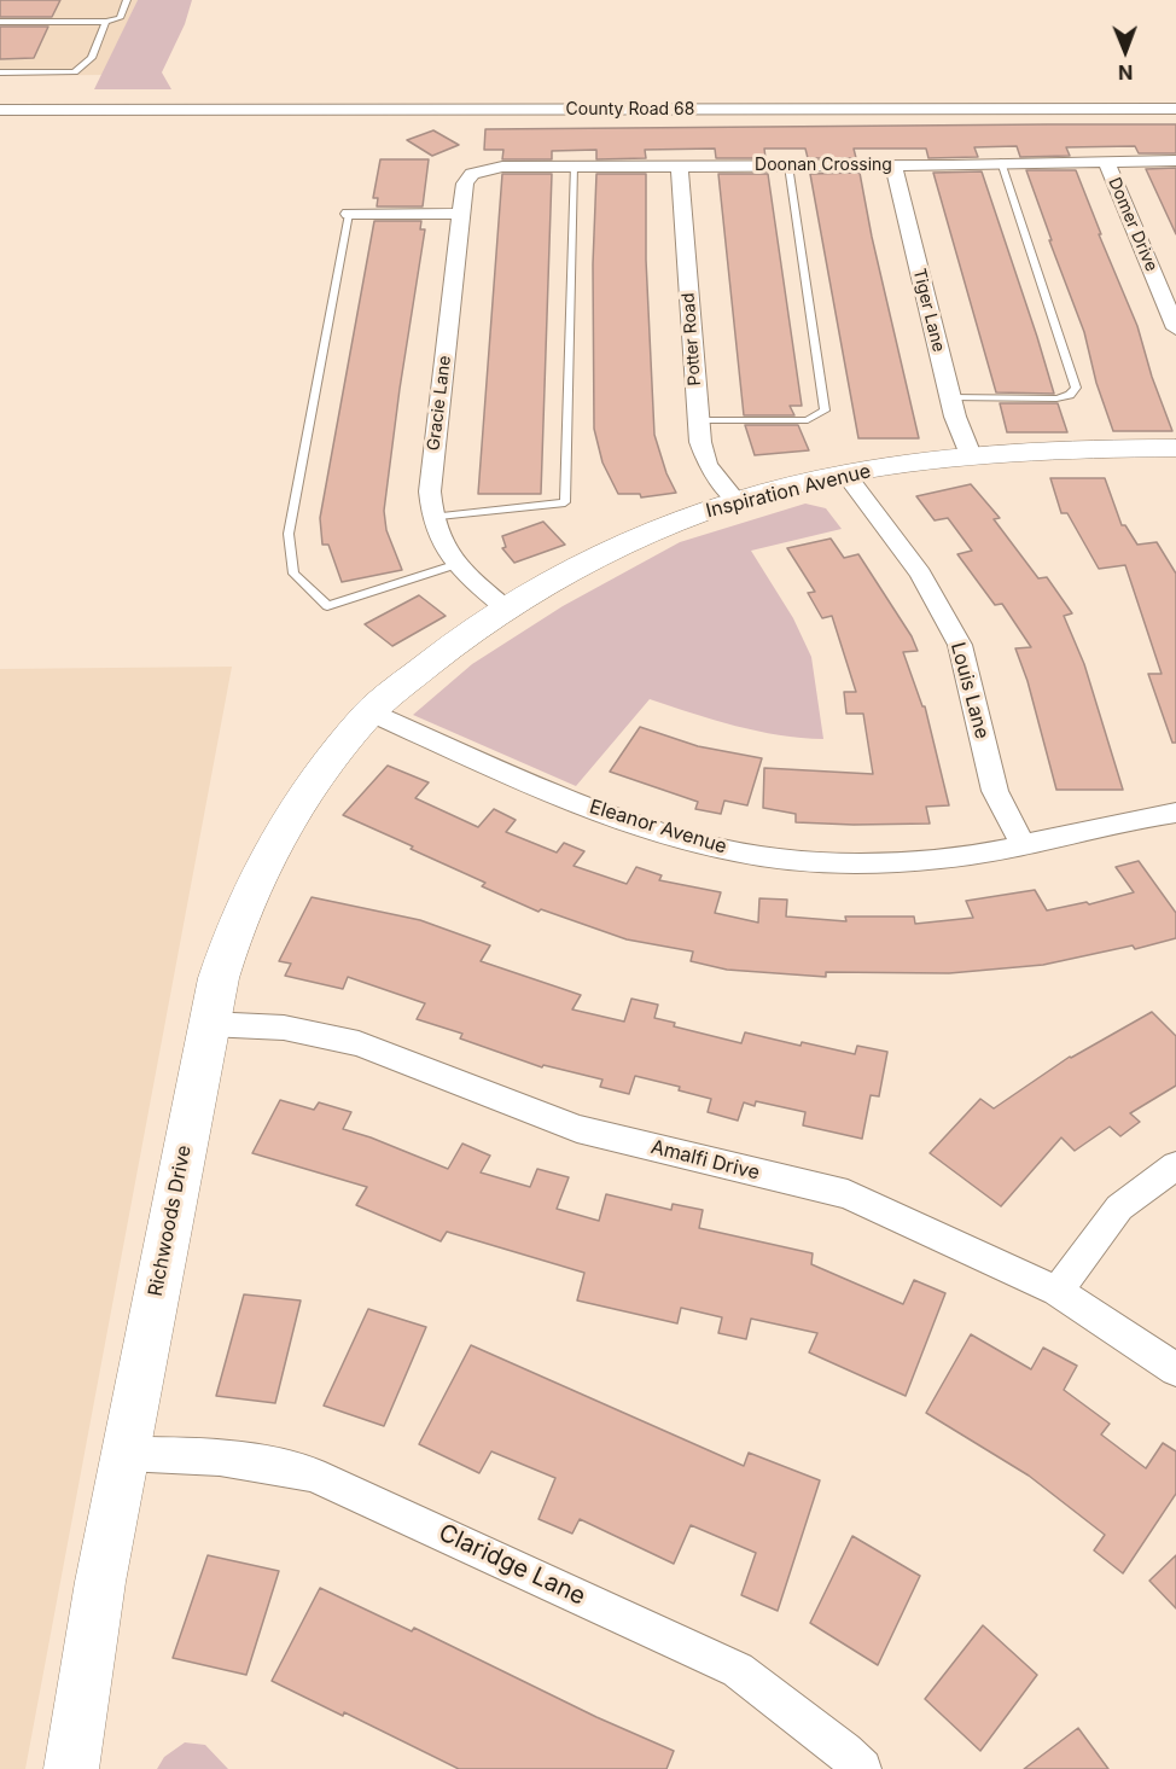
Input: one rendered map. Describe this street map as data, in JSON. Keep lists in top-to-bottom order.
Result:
{
  "streets": {
    "street": [
      "County Road 68",
      "Doonan Crossing",
      "Domer Drive",
      "Tiger Lane",
      "Potter Road",
      "Gracie Lane",
      "Inspiration Avenue",
      "Louis Lane",
      "Eleanor Avenue",
      "Amalfi Drive",
      "Richwoods Drive",
      "Claridge Lane"
    ]
  },
  "crossings": [
    ["Doonan Crossing", "Domer Drive"],
    ["Doonan Crossing", "Tiger Lane"],
    ["Doonan Crossing", "Potter Road"],
    ["Doonan Crossing", "Gracie Lane"],
    ["Tiger Lane", "Inspiration Avenue"],
    ["Potter Road", "Inspiration Avenue"],
    ["Gracie Lane", "Inspiration Avenue"],
    ["Inspiration Avenue", "Louis Lane"],
    ["Inspiration Avenue", "Eleanor Avenue"],
    ["Inspiration Avenue", "Richwoods Drive"],
    ["Louis Lane", "Eleanor Avenue"],
    ["Eleanor Avenue", "Richwoods Drive"],
    ["Amalfi Drive", "Richwoods Drive"],
    ["Richwoods Drive", "Claridge Lane"]
  ],
  "north": "bottom"
}
